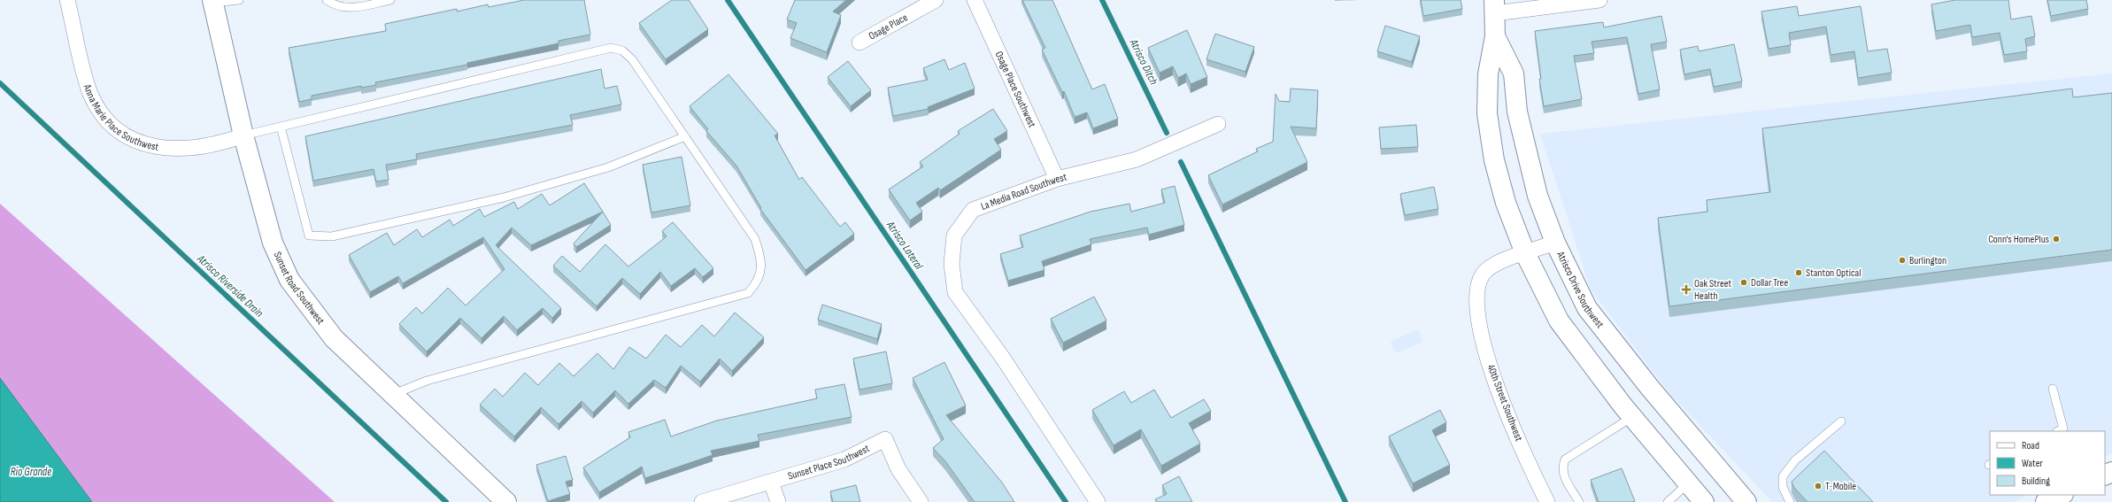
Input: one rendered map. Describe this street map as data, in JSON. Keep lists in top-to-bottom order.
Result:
{
  "streets": {
    "main road": ["Sunset Road Southwest", "Atrisco Drive Southwest"],
    "street": [
      "Osage Place",
      "Osage Place Southwest",
      "Anna Marie Place Southwest",
      "La Media Road Southwest",
      "40th Street Southwest",
      "Sunset Place Southwest"
    ]
  },
  "crossings": [
    ["Osage Place Southwest", "La Media Road Southwest"],
    ["Anna Marie Place Southwest", "Sunset Road Southwest"],
    ["Atrisco Drive Southwest", "40th Street Southwest"]
  ],
  "water": [
    "Atrisco Ditch",
    "Atrisco Lateral",
    "Atrisco Riverside Drain",
    "Rio Grande"
  ],
  "places": {
    "other": [
      "Conn's HomePlus",
      "Burlington",
      "Stanton Optical",
      "Dollar Tree",
      "T-Mobile"
    ],
    "health": ["Oak Street Health"]
  },
  "legend": ["Road", "Water", "Building"]
}
